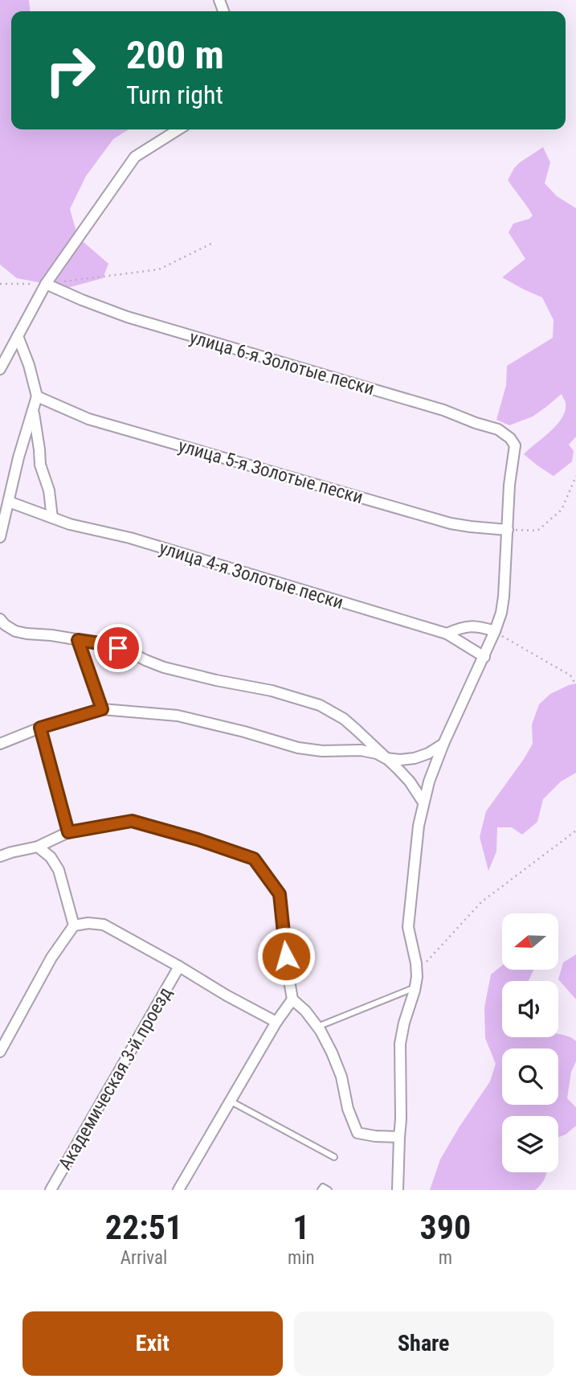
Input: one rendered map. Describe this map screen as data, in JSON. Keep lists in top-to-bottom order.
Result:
{
  "streets": {
    "street": [
      "улица 6-я Золотые пески",
      "улица 5-я Золотые пески",
      "улица 4-я Золотые пески",
      "Академическая 3-й проезд"
    ]
  },
  "crossings": [
    ["улица 6-я Золотые пески", "улица 5-я Золотые пески"]
  ],
  "north": "left",
  "page": {
    "turn": ["200 m", "Turn right"],
    "eta": [
      "22:51",
      "Arrival",
      "1",
      "min",
      "390",
      "m"
    ],
    "buttons": ["Exit", "Share"]
  }
}
